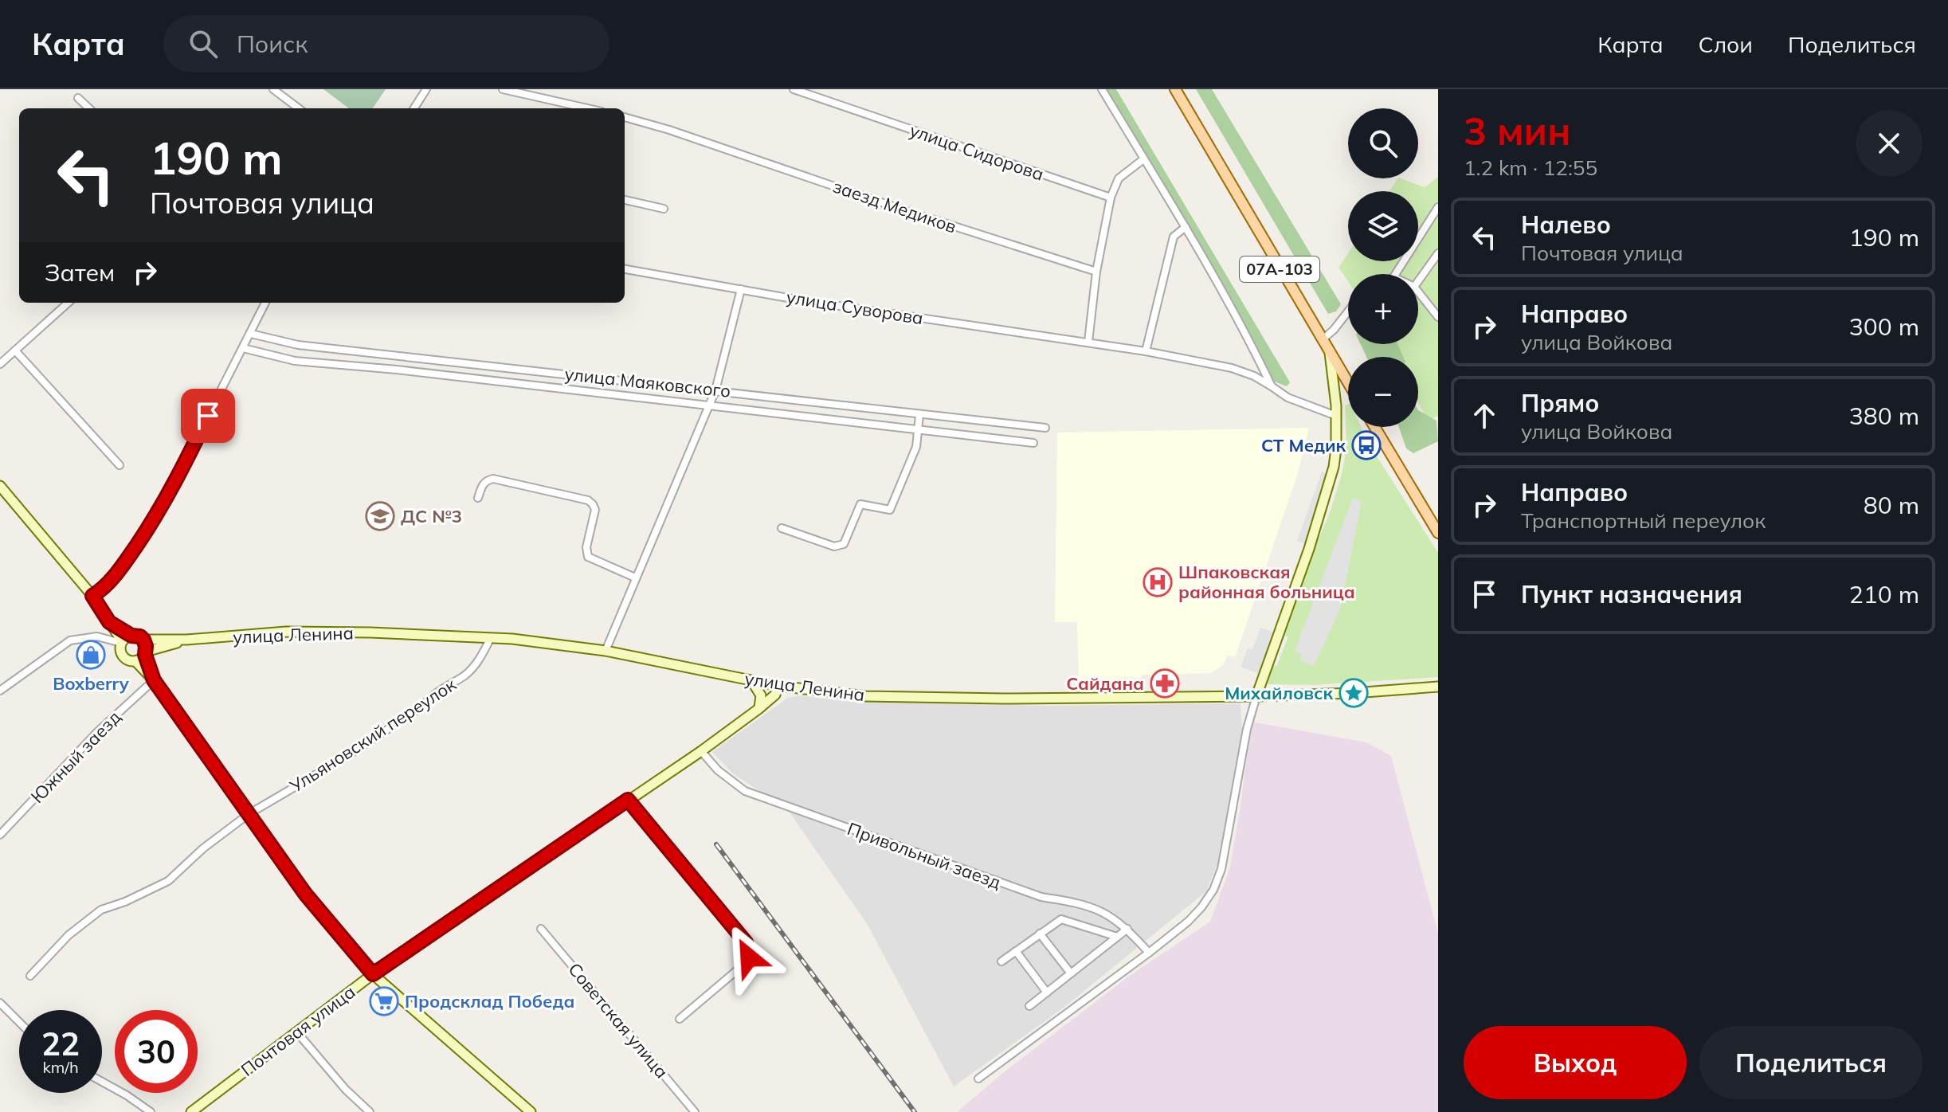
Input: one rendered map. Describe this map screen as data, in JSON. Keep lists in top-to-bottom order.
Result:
{
  "streets": {
    "main road": ["07А-103", "улица Ленина", "Почтовая улица"],
    "street": [
      "улица Сидорова",
      "заезд Медиков",
      "улица Суворова",
      "улица Маяковского",
      "Ульяновский переулок",
      "Южный заезд",
      "Привольный заезд",
      "Советская улица"
    ]
  },
  "crossings": [
    ["улица Ленина", "Ульяновский переулок"],
    ["улица Ленина", "Почтовая улица"],
    ["Привольный заезд", "Почтовая улица"]
  ],
  "places": {
    "bus stop": ["СТ Медик"],
    "school or university": ["ДС №3"],
    "hospital": ["Шпаковская районная больница"],
    "shop": ["Boxberry"],
    "pharmacy": ["Сайдана"],
    "place": ["Михайловск"],
    "supermarket": ["Продсклад Победа"]
  },
  "page": {
    "header": "Карта",
    "search": "Поиск",
    "nav": ["Карта", "Слои", "Поделиться"],
    "heading": ["3 мин", "1.2 km · 12:55"],
    "map_buttons": ["+", "−"],
    "turn": ["190 m", "Почтовая улица"],
    "list": [
      {
        "name": "Налево",
        "note": "Почтовая улица",
        "value": "190 m"
      },
      {
        "name": "Направо",
        "note": "улица Войкова",
        "value": "300 m"
      },
      {
        "name": "Прямо",
        "note": "улица Войкова",
        "value": "380 m"
      },
      {
        "name": "Направо",
        "note": "Транспортный переулок",
        "value": "80 m"
      },
      {
        "name": "Пункт назначения",
        "value": "210 m"
      }
    ],
    "then": "Затем",
    "speed": "22 km/h",
    "limit": "30",
    "buttons": ["Выход", "Поделиться"]
  }
}
